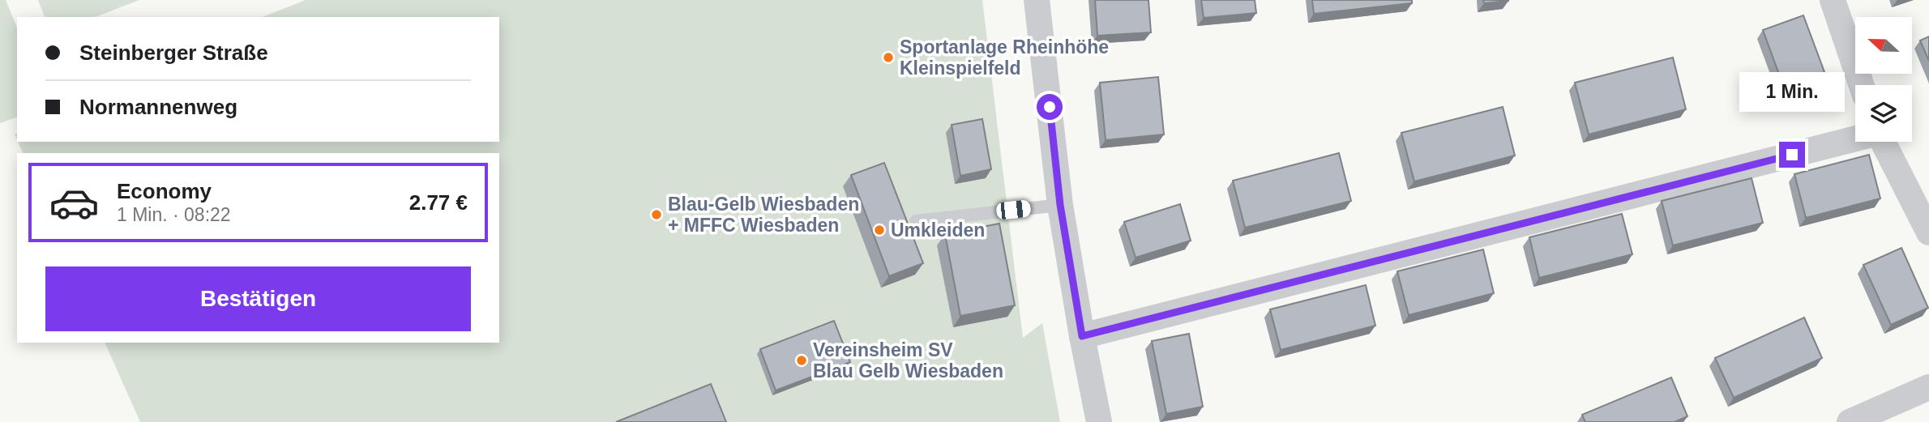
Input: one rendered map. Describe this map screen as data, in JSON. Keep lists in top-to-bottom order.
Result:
{
  "places": [
    "Sportanlage Rheinhöhe Kleinspielfeld",
    "Blau-Gelb Wiesbaden + MFFC Wiesbaden",
    "Umkleiden",
    "Vereinsheim SV Blau Gelb Wiesbaden"
  ],
  "north": "left",
  "page": {
    "banner": ["Steinberger Straße", "Normannenweg"],
    "bubble": "1 Min.",
    "list": [
      {
        "name": "Economy",
        "note": "1 Min. · 08:22",
        "value": "2.77 €"
      }
    ],
    "buttons": "Bestätigen"
  }
}
